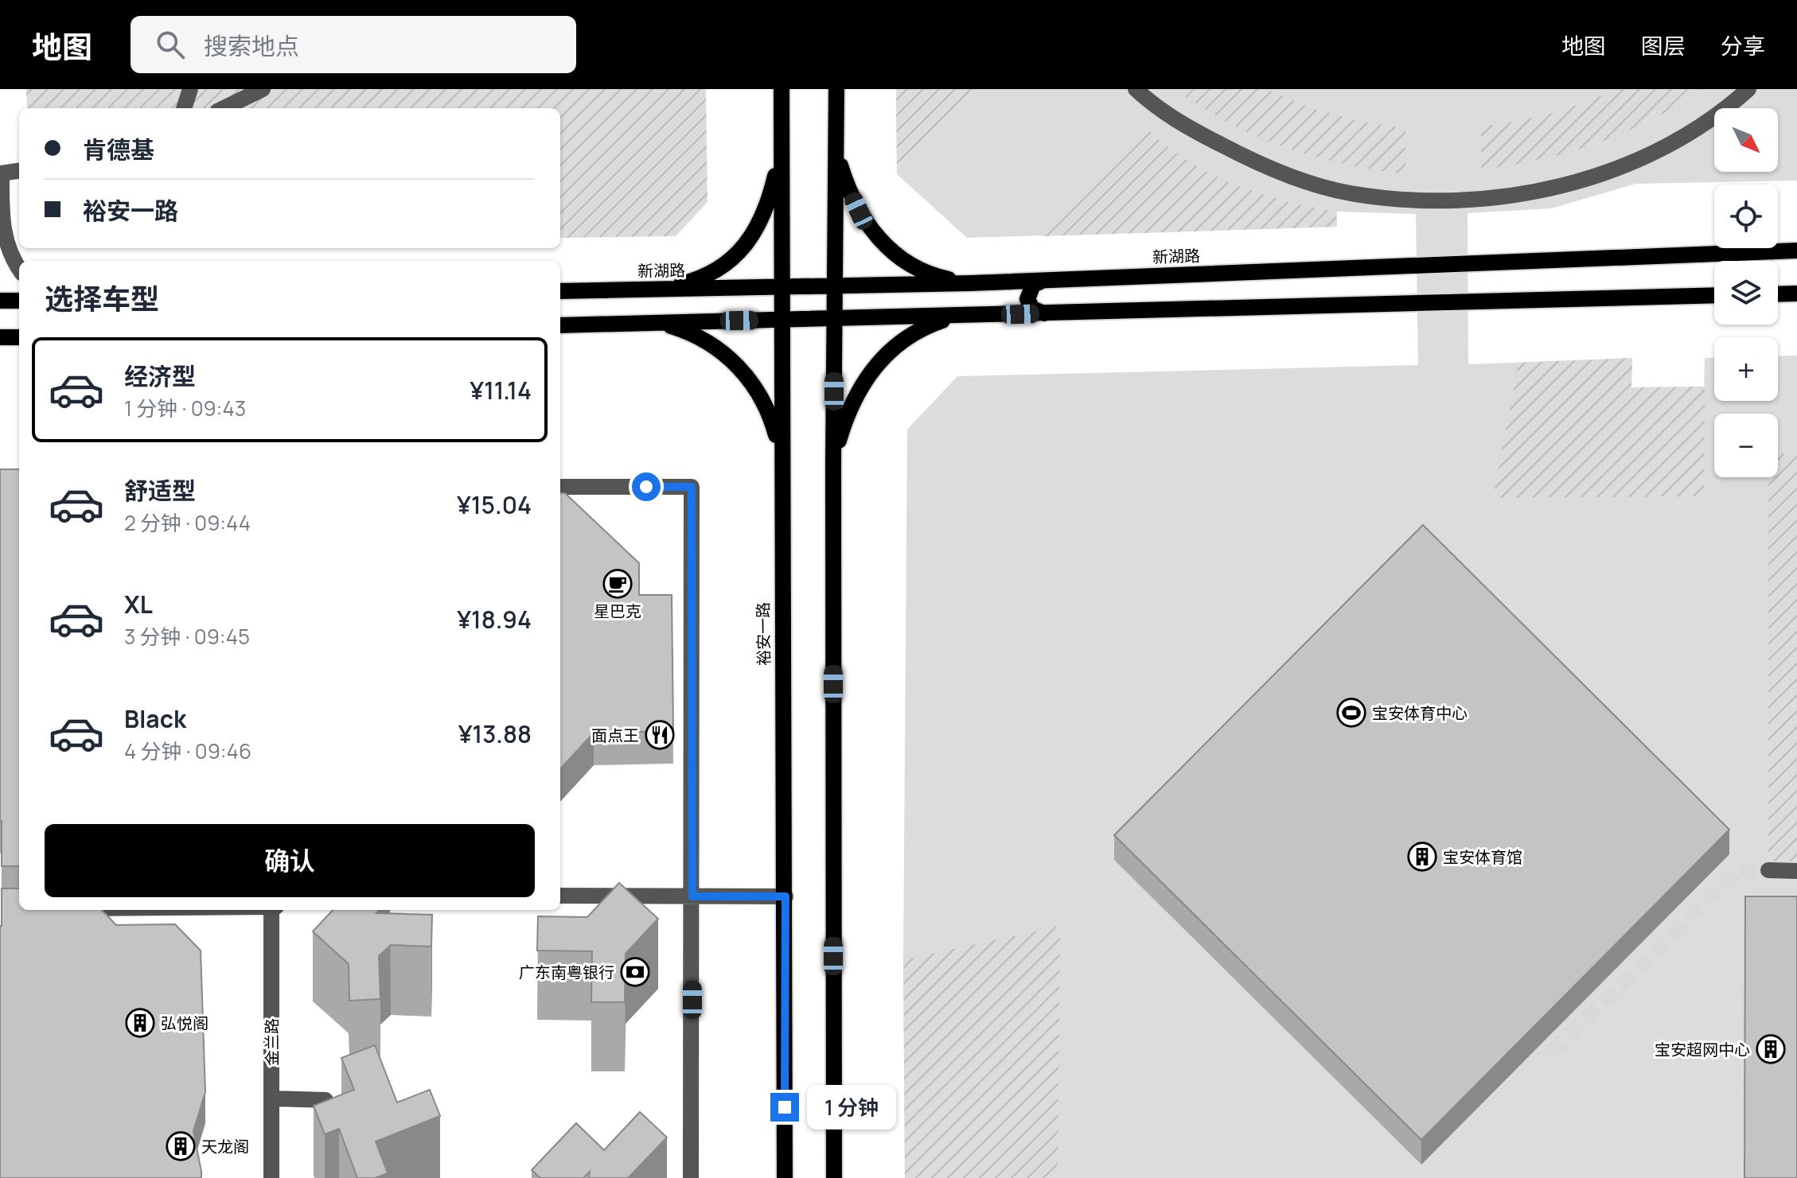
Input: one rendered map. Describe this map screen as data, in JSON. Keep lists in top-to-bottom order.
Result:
{
  "streets": {
    "main road": ["新湖路", "裕安一路"],
    "street": ["金兰路"]
  },
  "crossings": [
    ["新湖路", "裕安一路"]
  ],
  "places": {
    "cafe": ["星巴克"],
    "sports": ["宝安体育中心"],
    "restaurant": ["面点王"],
    "building": [
      "宝安体育馆",
      "弘悦阁",
      "宝安超网中心",
      "天龙阁"
    ],
    "bank": ["广东南粤银行"]
  },
  "north": "bottom right",
  "page": {
    "header": "地图",
    "search": "搜索地点",
    "nav": ["地图", "图层", "分享"],
    "map_buttons": ["+", "−"],
    "banner": ["肯德基", "裕安一路"],
    "heading": "选择车型",
    "list": [
      {
        "name": "经济型",
        "note": "1 分钟 · 09:43",
        "value": "¥11.14"
      },
      {
        "name": "舒适型",
        "note": "2 分钟 · 09:44",
        "value": "¥15.04"
      },
      {
        "name": "XL",
        "note": "3 分钟 · 09:45",
        "value": "¥18.94"
      },
      {
        "name": "Black",
        "note": "4 分钟 · 09:46",
        "value": "¥13.88"
      }
    ],
    "buttons": "确认",
    "bubble": "1 分钟"
  }
}
